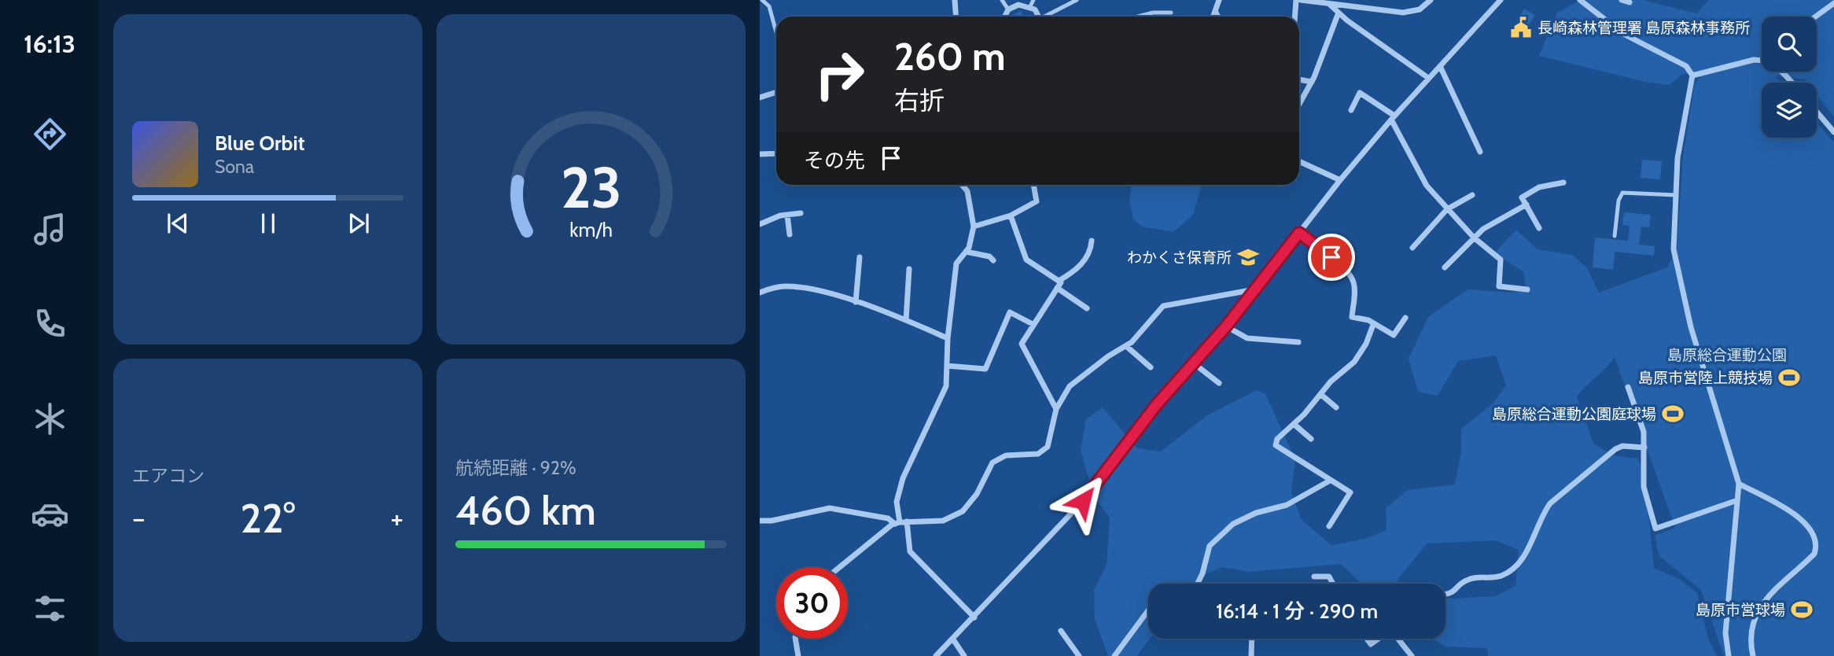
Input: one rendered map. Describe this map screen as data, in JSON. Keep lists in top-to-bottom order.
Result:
{
  "parks": ["島原総合運動公園"],
  "places": {
    "public building": ["長崎森林管理署 島原森林事務所"],
    "school or university": ["わかくさ保育所"],
    "sports": ["島原市営陸上競技場", "島原総合運動公園庭球場", "島原市営球場"]
  },
  "page": {
    "tabs": "16:13",
    "turn": ["260 m", "右折"],
    "song": ["Blue Orbit", "Sona"],
    "then": "その先",
    "tile": [
      "エアコン",
      ["航続距離 · 92%", "460 km"]
    ],
    "heat": ["−", "22°", "+"],
    "limit": "30",
    "trip": "16:14 · 1 分 · 290 m",
    "gauge": ["23", "km/h"]
  }
}
